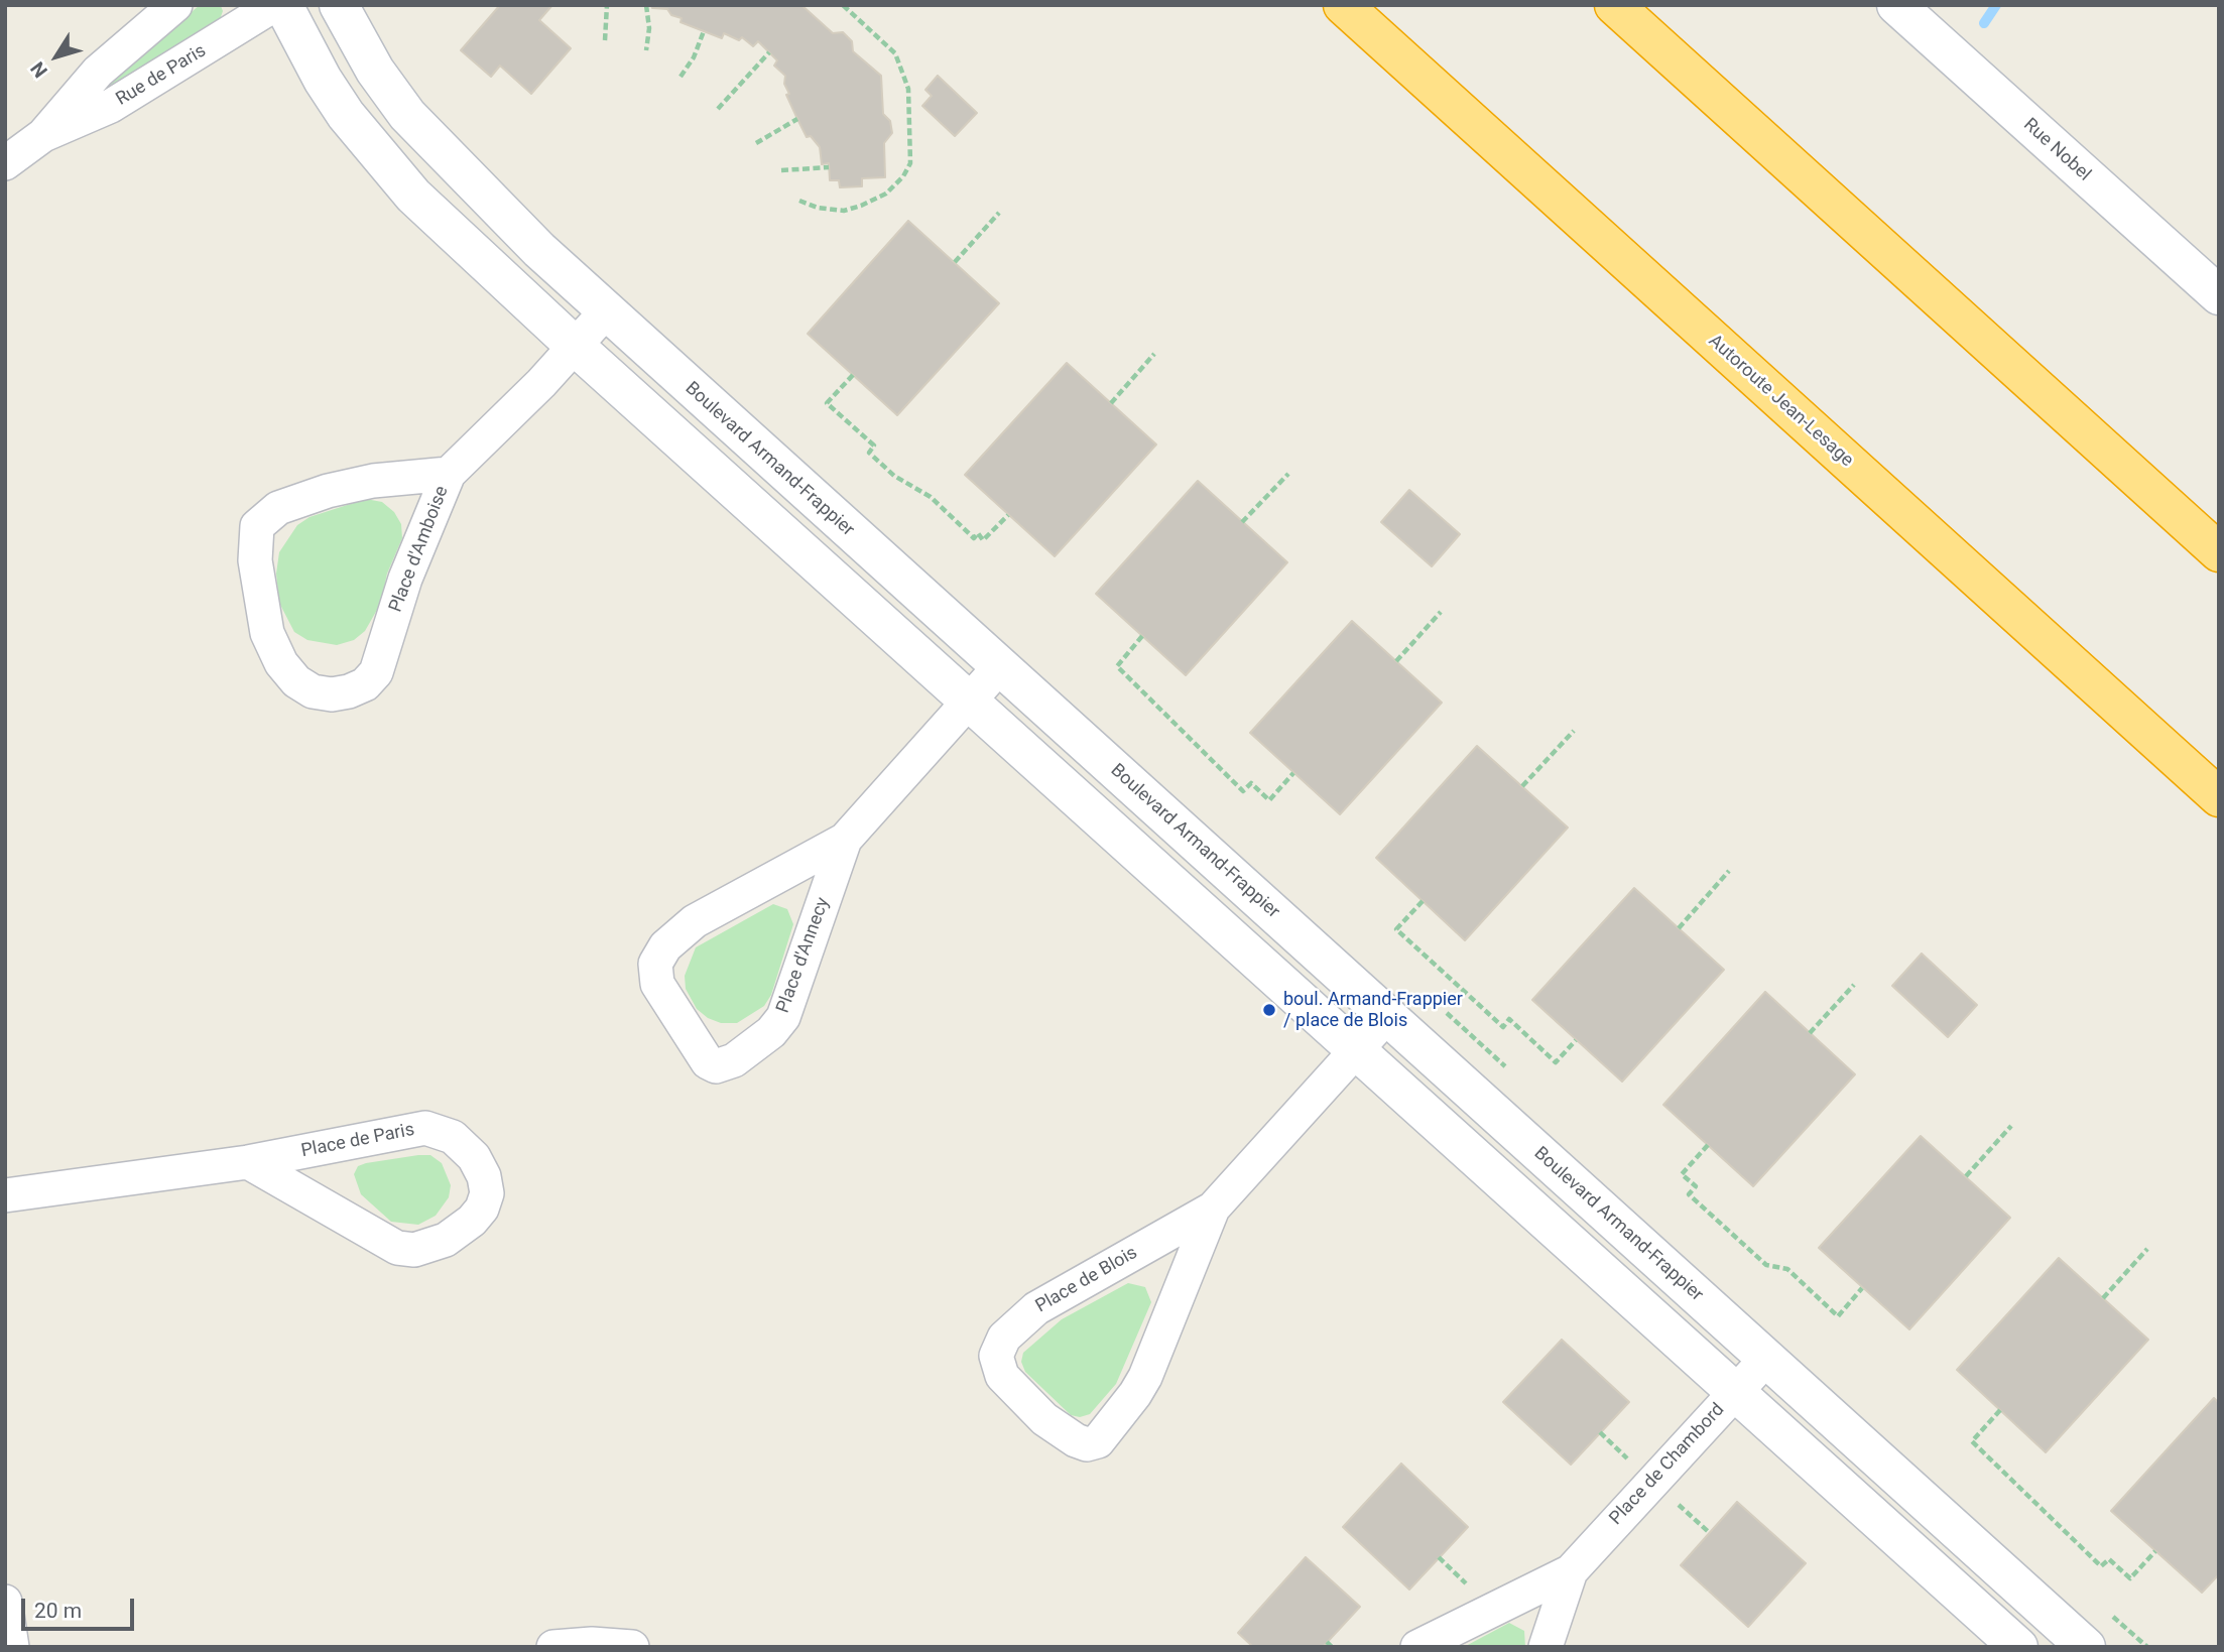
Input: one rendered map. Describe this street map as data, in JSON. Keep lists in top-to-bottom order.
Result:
{
  "streets": {
    "highway": ["Autoroute Jean-Lesage"],
    "street": [
      "Rue de Paris",
      "Rue Nobel",
      "Boulevard Armand-Frappier",
      "Place d'Amboise",
      "Place d'Annecy",
      "Place de Paris",
      "Place de Blois",
      "Place de Chambord"
    ]
  },
  "crossings": [
    ["Boulevard Armand-Frappier", "Place d'Amboise"],
    ["Boulevard Armand-Frappier", "Place d'Annecy"],
    ["Boulevard Armand-Frappier", "Place de Blois"],
    ["Boulevard Armand-Frappier", "Place de Chambord"]
  ],
  "places": ["boul. Armand-Frappier / place de Blois"],
  "scale_bar": "20 m",
  "north": "bottom left"
}
